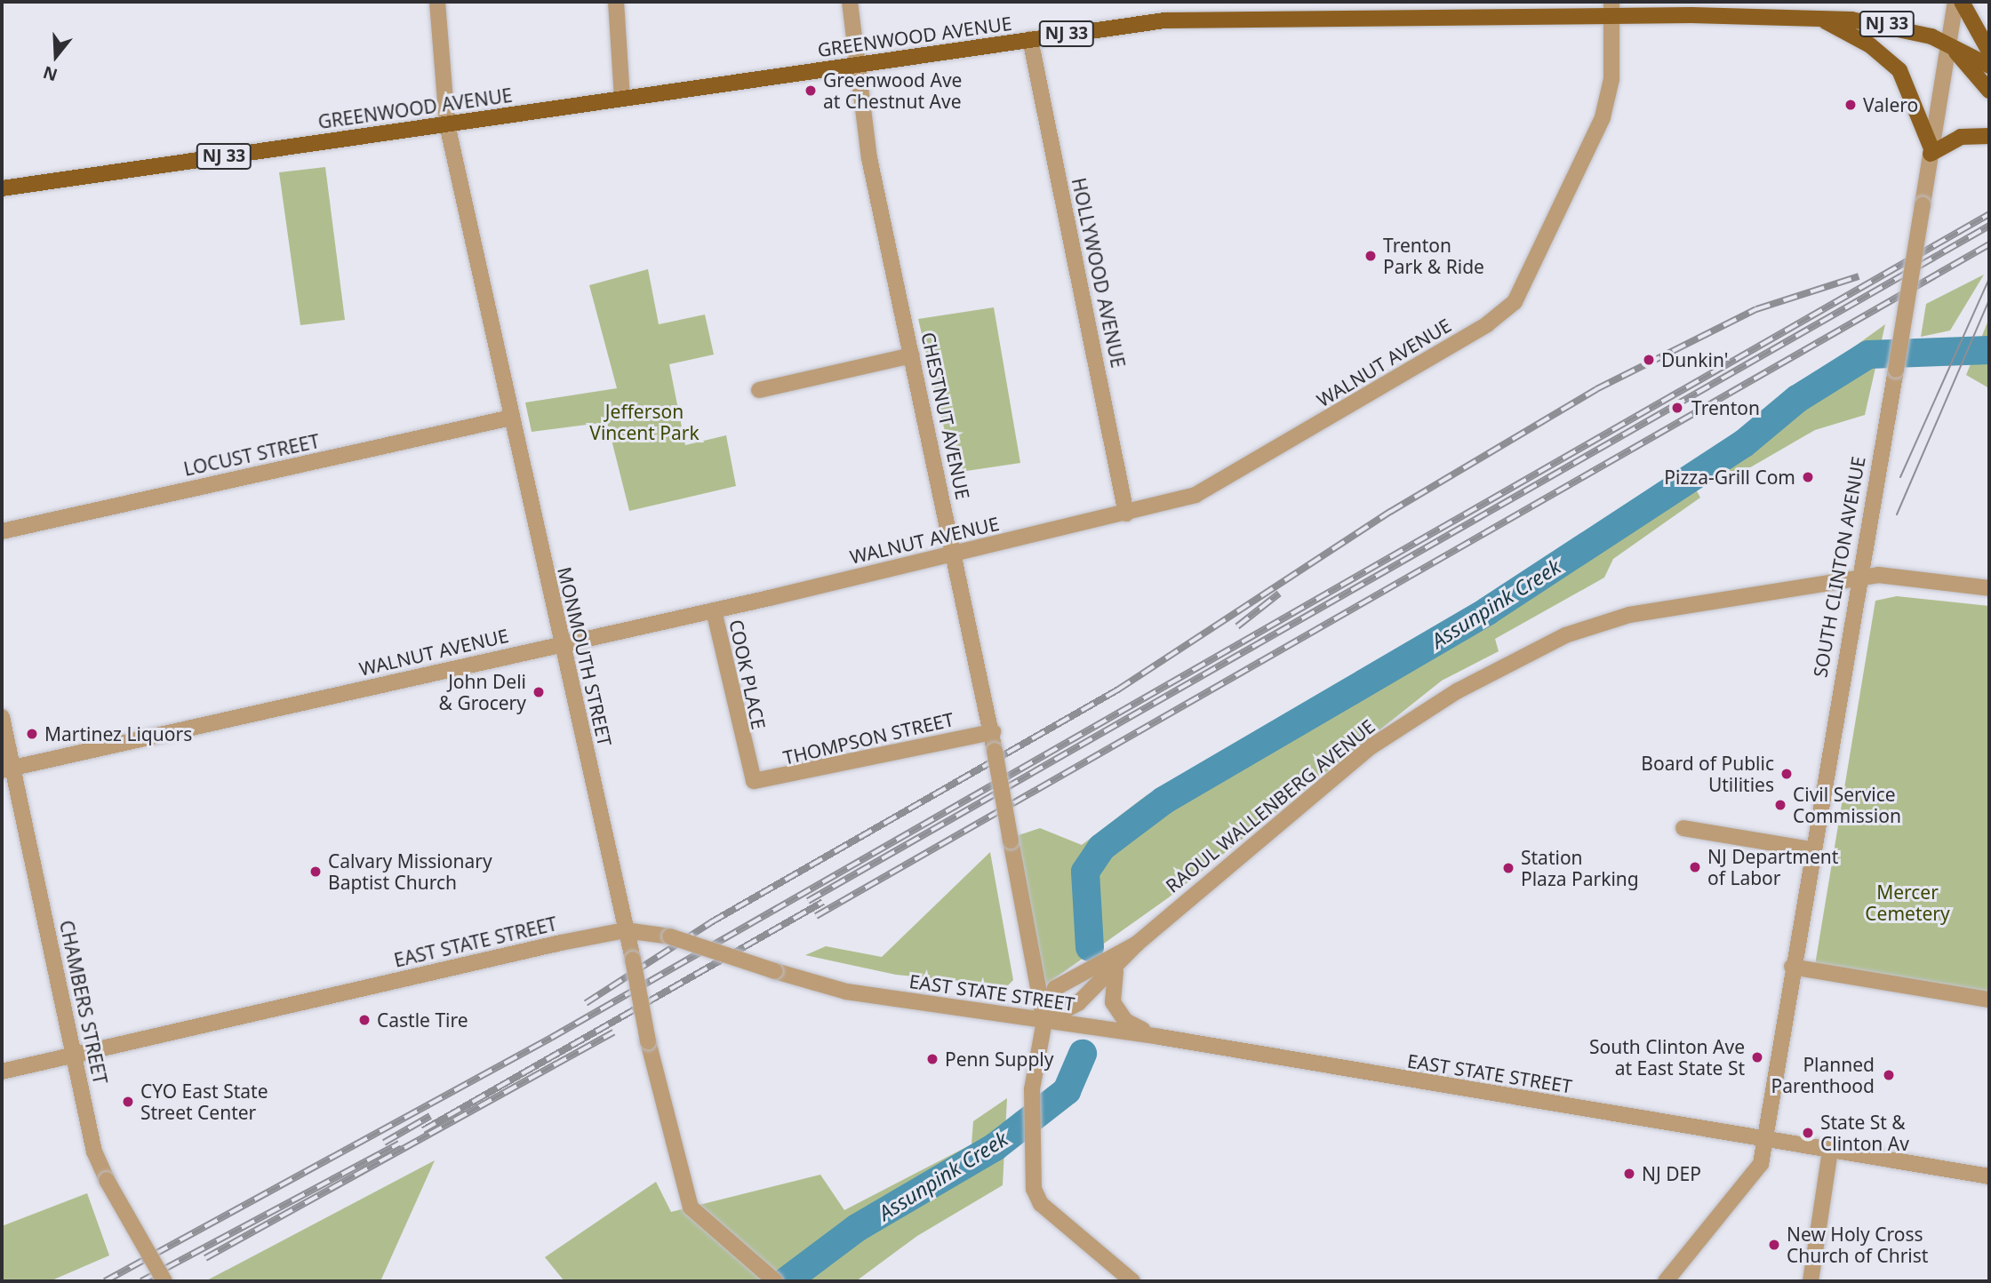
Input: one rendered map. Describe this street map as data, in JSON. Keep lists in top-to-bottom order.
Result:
{
  "streets": {
    "main road": ["NJ 33", "GREENWOOD AVENUE"],
    "street": [
      "HOLLYWOOD AVENUE",
      "WALNUT AVENUE",
      "CHESTNUT AVENUE",
      "LOCUST STREET",
      "SOUTH CLINTON AVENUE",
      "MONMOUTH STREET",
      "COOK PLACE",
      "THOMPSON STREET",
      "RAOUL WALLENBERG AVENUE",
      "EAST STATE STREET",
      "CHAMBERS STREET"
    ]
  },
  "crossings": [
    ["NJ 33", "GREENWOOD AVENUE"],
    ["NJ 33", "SOUTH CLINTON AVENUE"],
    ["GREENWOOD AVENUE", "HOLLYWOOD AVENUE"],
    ["GREENWOOD AVENUE", "WALNUT AVENUE"],
    ["GREENWOOD AVENUE", "CHESTNUT AVENUE"],
    ["GREENWOOD AVENUE", "SOUTH CLINTON AVENUE"],
    ["GREENWOOD AVENUE", "MONMOUTH STREET"],
    ["HOLLYWOOD AVENUE", "WALNUT AVENUE"],
    ["WALNUT AVENUE", "CHESTNUT AVENUE"],
    ["WALNUT AVENUE", "MONMOUTH STREET"],
    ["WALNUT AVENUE", "COOK PLACE"],
    ["WALNUT AVENUE", "CHAMBERS STREET"],
    ["CHESTNUT AVENUE", "THOMPSON STREET"],
    ["CHESTNUT AVENUE", "RAOUL WALLENBERG AVENUE"],
    ["CHESTNUT AVENUE", "EAST STATE STREET"],
    ["LOCUST STREET", "MONMOUTH STREET"],
    ["SOUTH CLINTON AVENUE", "RAOUL WALLENBERG AVENUE"],
    ["SOUTH CLINTON AVENUE", "EAST STATE STREET"],
    ["MONMOUTH STREET", "EAST STATE STREET"],
    ["COOK PLACE", "THOMPSON STREET"],
    ["RAOUL WALLENBERG AVENUE", "EAST STATE STREET"],
    ["EAST STATE STREET", "CHAMBERS STREET"]
  ],
  "water": ["Assunpink Creek"],
  "parks": ["Jefferson Vincent Park", "Mercer Cemetery"],
  "places": [
    "Greenwood Ave at Chestnut Ave",
    "Valero",
    "Trenton Park & Ride",
    "Dunkin'",
    "Trenton",
    "Pizza-Grill Com",
    "John Deli & Grocery",
    "Martinez Liquors",
    "Board of Public Utilities",
    "Civil Service Commission",
    "NJ Department of Labor",
    "Station Plaza Parking",
    "Calvary Missionary Baptist Church",
    "Castle Tire",
    "South Clinton Ave at East State St",
    "Penn Supply",
    "Planned Parenthood",
    "CYO East State Street Center",
    "State St & Clinton Av",
    "NJ DEP",
    "New Holy Cross Church of Christ"
  ],
  "north": "bottom"
}
